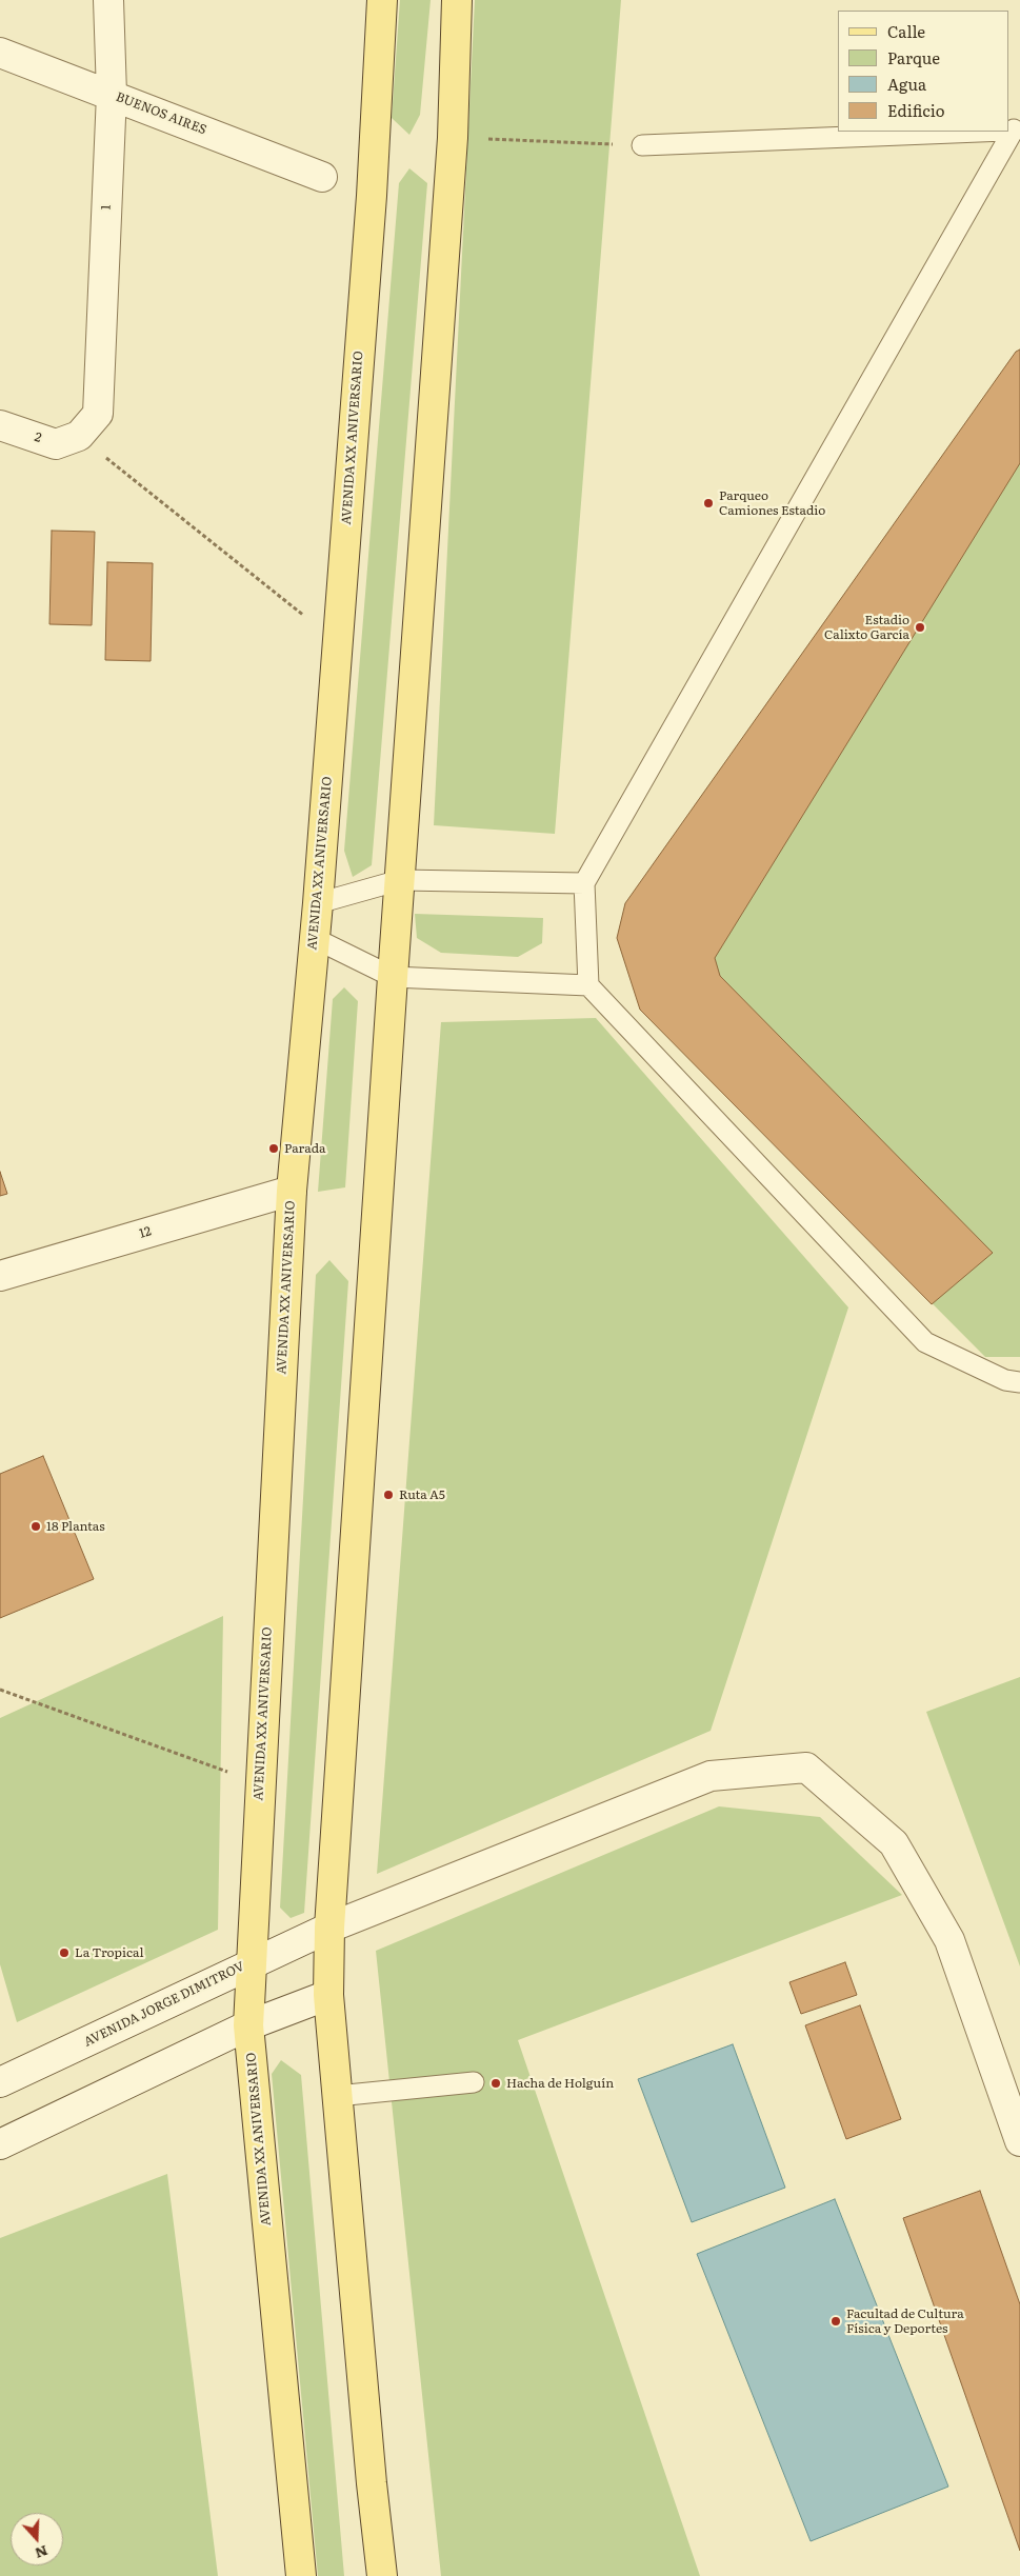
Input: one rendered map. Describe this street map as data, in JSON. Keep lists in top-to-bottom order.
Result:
{
  "streets": {
    "main road": ["AVENIDA XX ANIVERSARIO"],
    "street": [
      "BUENOS AIRES",
      "1",
      "2",
      "12",
      "AVENIDA JORGE DIMITROV"
    ]
  },
  "crossings": [
    ["BUENOS AIRES", "1"],
    ["1", "2"],
    ["AVENIDA XX ANIVERSARIO", "12"],
    ["AVENIDA XX ANIVERSARIO", "AVENIDA JORGE DIMITROV"]
  ],
  "places": [
    "Parqueo Camiones Estadio",
    "Estadio Calixto García",
    "Parada",
    "Ruta A5",
    "18 Plantas",
    "La Tropical",
    "Hacha de Holguín",
    "Facultad de Cultura Física y Deportes"
  ],
  "legend": [
    "Calle",
    "Parque",
    "Agua",
    "Edificio"
  ],
  "north": "bottom"
}
